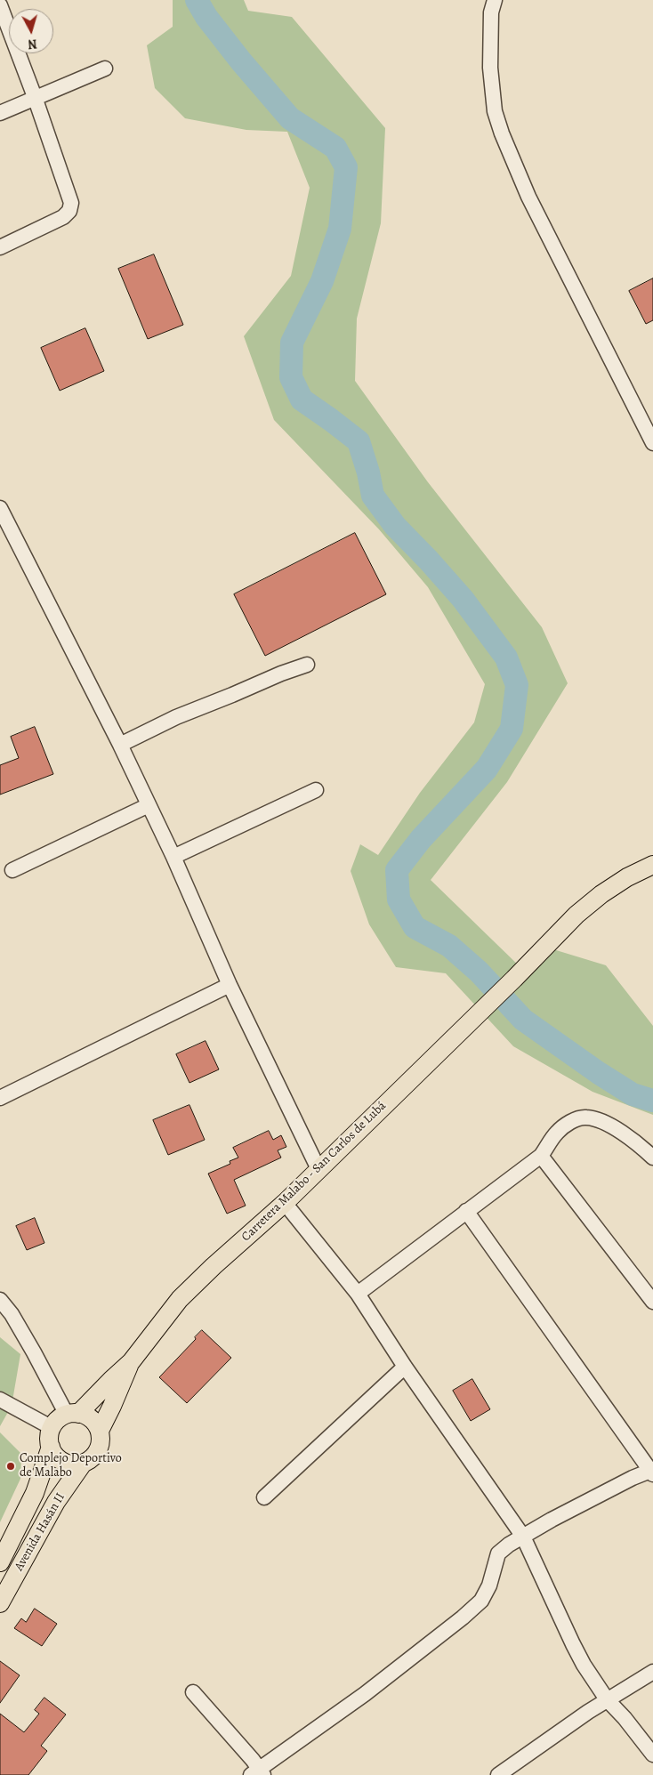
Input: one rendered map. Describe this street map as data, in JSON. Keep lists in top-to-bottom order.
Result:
{
  "streets": {
    "main road": ["Carretera Malabo - San Carlos de Lubá", "Avenida Hasán II"]
  },
  "crossings": [
    ["Carretera Malabo - San Carlos de Lubá", "Avenida Hasán II"]
  ],
  "places": ["Complejo Deportivo de Malabo"],
  "north": "bottom"
}
